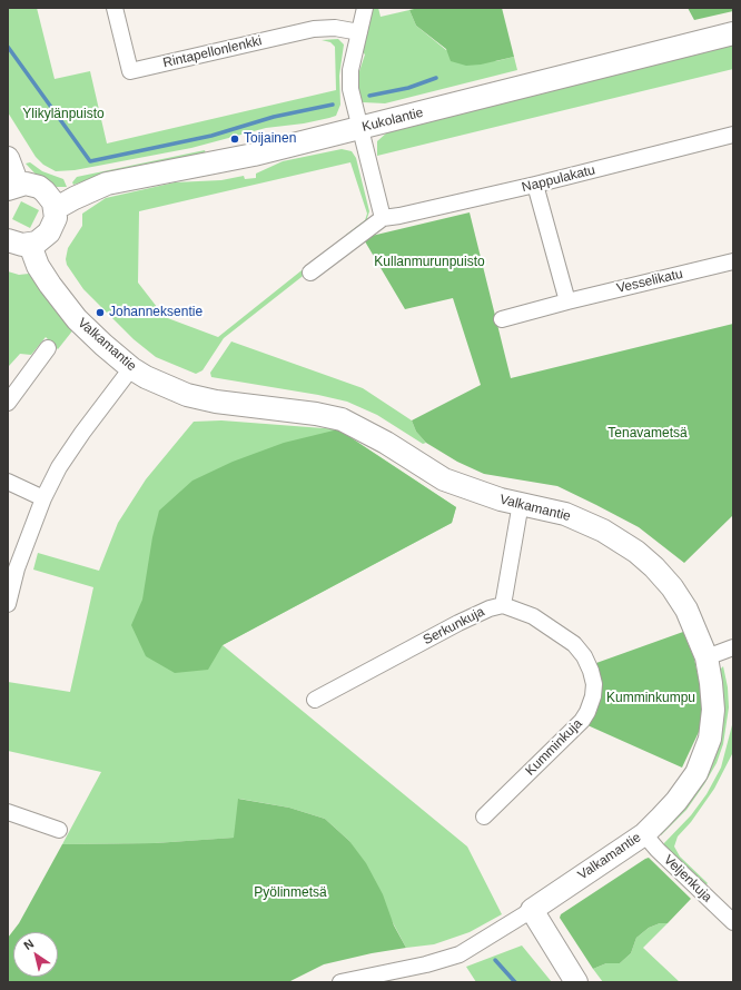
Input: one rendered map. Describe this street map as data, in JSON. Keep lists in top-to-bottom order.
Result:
{
  "streets": {
    "street": [
      "Rintapellonlenkki",
      "Kukolantie",
      "Nappulakatu",
      "Vesselikatu",
      "Valkamantie",
      "Serkunkuja",
      "Kumminkuja",
      "Veljenkuja"
    ]
  },
  "crossings": [
    ["Valkamantie", "Serkunkuja"],
    ["Valkamantie", "Veljenkuja"],
    ["Serkunkuja", "Kumminkuja"]
  ],
  "parks": [
    "Ylikylänpuisto",
    "Kullanmurunpuisto",
    "Tenavametsä",
    "Kumminkumpu",
    "Pyölinmetsä"
  ],
  "places": ["Toijainen", "Johanneksentie"],
  "north": "top left"
}
